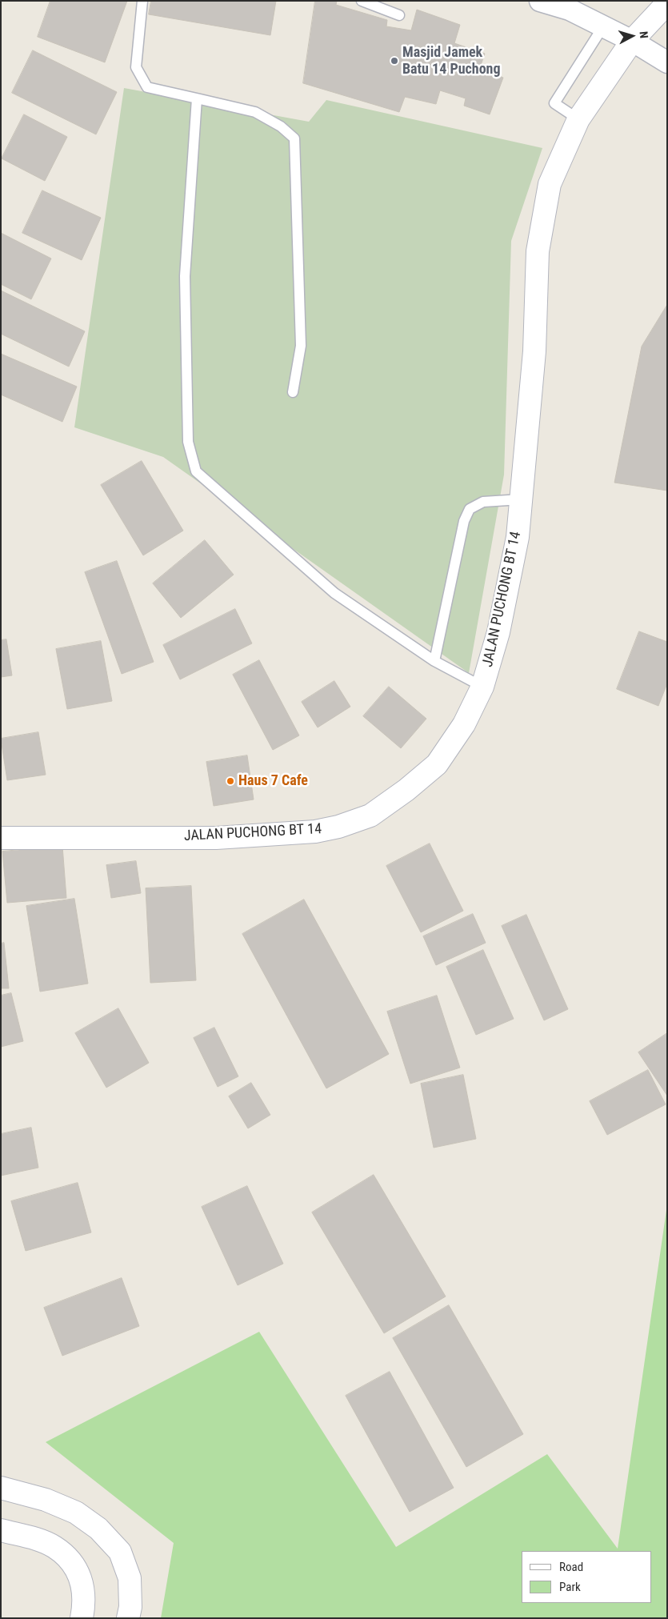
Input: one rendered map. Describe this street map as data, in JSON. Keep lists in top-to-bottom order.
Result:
{
  "streets": {
    "street": ["JALAN PUCHONG BT 14"]
  },
  "places": ["Masjid Jamek Batu 14 Puchong", "Haus 7 Cafe"],
  "legend": ["Road", "Park"],
  "north": "right"
}
